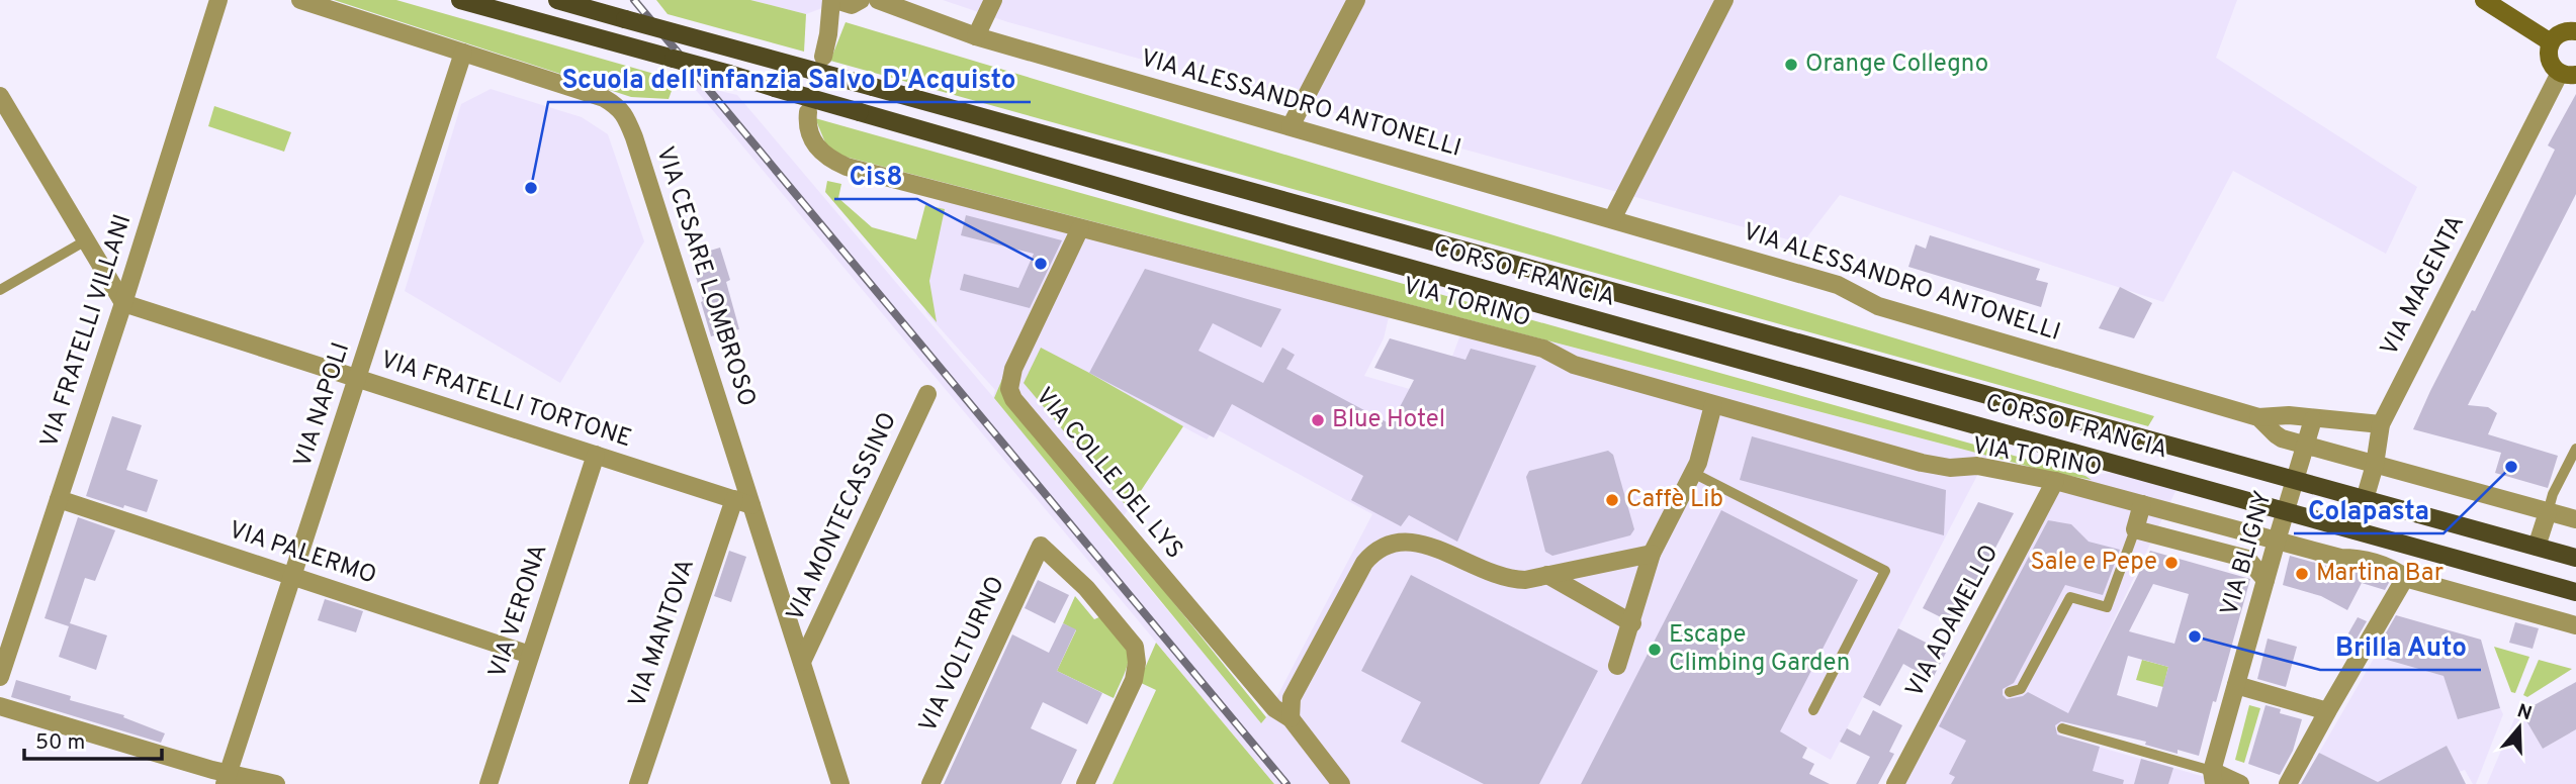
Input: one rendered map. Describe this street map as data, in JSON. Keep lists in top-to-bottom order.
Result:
{
  "streets": {
    "main road": ["CORSO FRANCIA"],
    "street": [
      "VIA ALESSANDRO ANTONELLI",
      "VIA CESARE LOMBROSO",
      "VIA MAGENTA",
      "VIA TORINO",
      "VIA FRATELLI VILLANI",
      "VIA FRATELLI TORTONE",
      "VIA NAPOLI",
      "VIA COLLE DEL LYS",
      "VIA MONTECASSINO",
      "VIA PALERMO",
      "VIA BLIGNY",
      "VIA VERONA",
      "VIA ADAMELLO",
      "VIA MANTOVA",
      "VIA VOLTURNO"
    ]
  },
  "crossings": [
    ["VIA ALESSANDRO ANTONELLI", "VIA MAGENTA"],
    ["VIA ALESSANDRO ANTONELLI", "VIA BLIGNY"],
    ["CORSO FRANCIA", "VIA MAGENTA"],
    ["CORSO FRANCIA", "VIA BLIGNY"],
    ["VIA CESARE LOMBROSO", "VIA FRATELLI TORTONE"],
    ["VIA CESARE LOMBROSO", "VIA NAPOLI"],
    ["VIA CESARE LOMBROSO", "VIA MONTECASSINO"],
    ["VIA CESARE LOMBROSO", "VIA MANTOVA"],
    ["VIA TORINO", "VIA COLLE DEL LYS"],
    ["VIA TORINO", "VIA BLIGNY"],
    ["VIA TORINO", "VIA ADAMELLO"],
    ["VIA FRATELLI VILLANI", "VIA FRATELLI TORTONE"],
    ["VIA FRATELLI VILLANI", "VIA PALERMO"],
    ["VIA FRATELLI TORTONE", "VIA NAPOLI"],
    ["VIA FRATELLI TORTONE", "VIA VERONA"],
    ["VIA FRATELLI TORTONE", "VIA MANTOVA"],
    ["VIA NAPOLI", "VIA PALERMO"],
    ["VIA PALERMO", "VIA VERONA"]
  ],
  "places": [
    "Orange Collegno",
    "Scuola dell'infanzia Salvo D'Acquisto",
    "Cis8",
    "Blue Hotel",
    "Colapasta",
    "Caffè Lib",
    "Sale e Pepe",
    "Martina Bar",
    "Brilla Auto",
    "Escape Climbing Garden"
  ],
  "scale_bar": "50 m",
  "north": "top"
}
